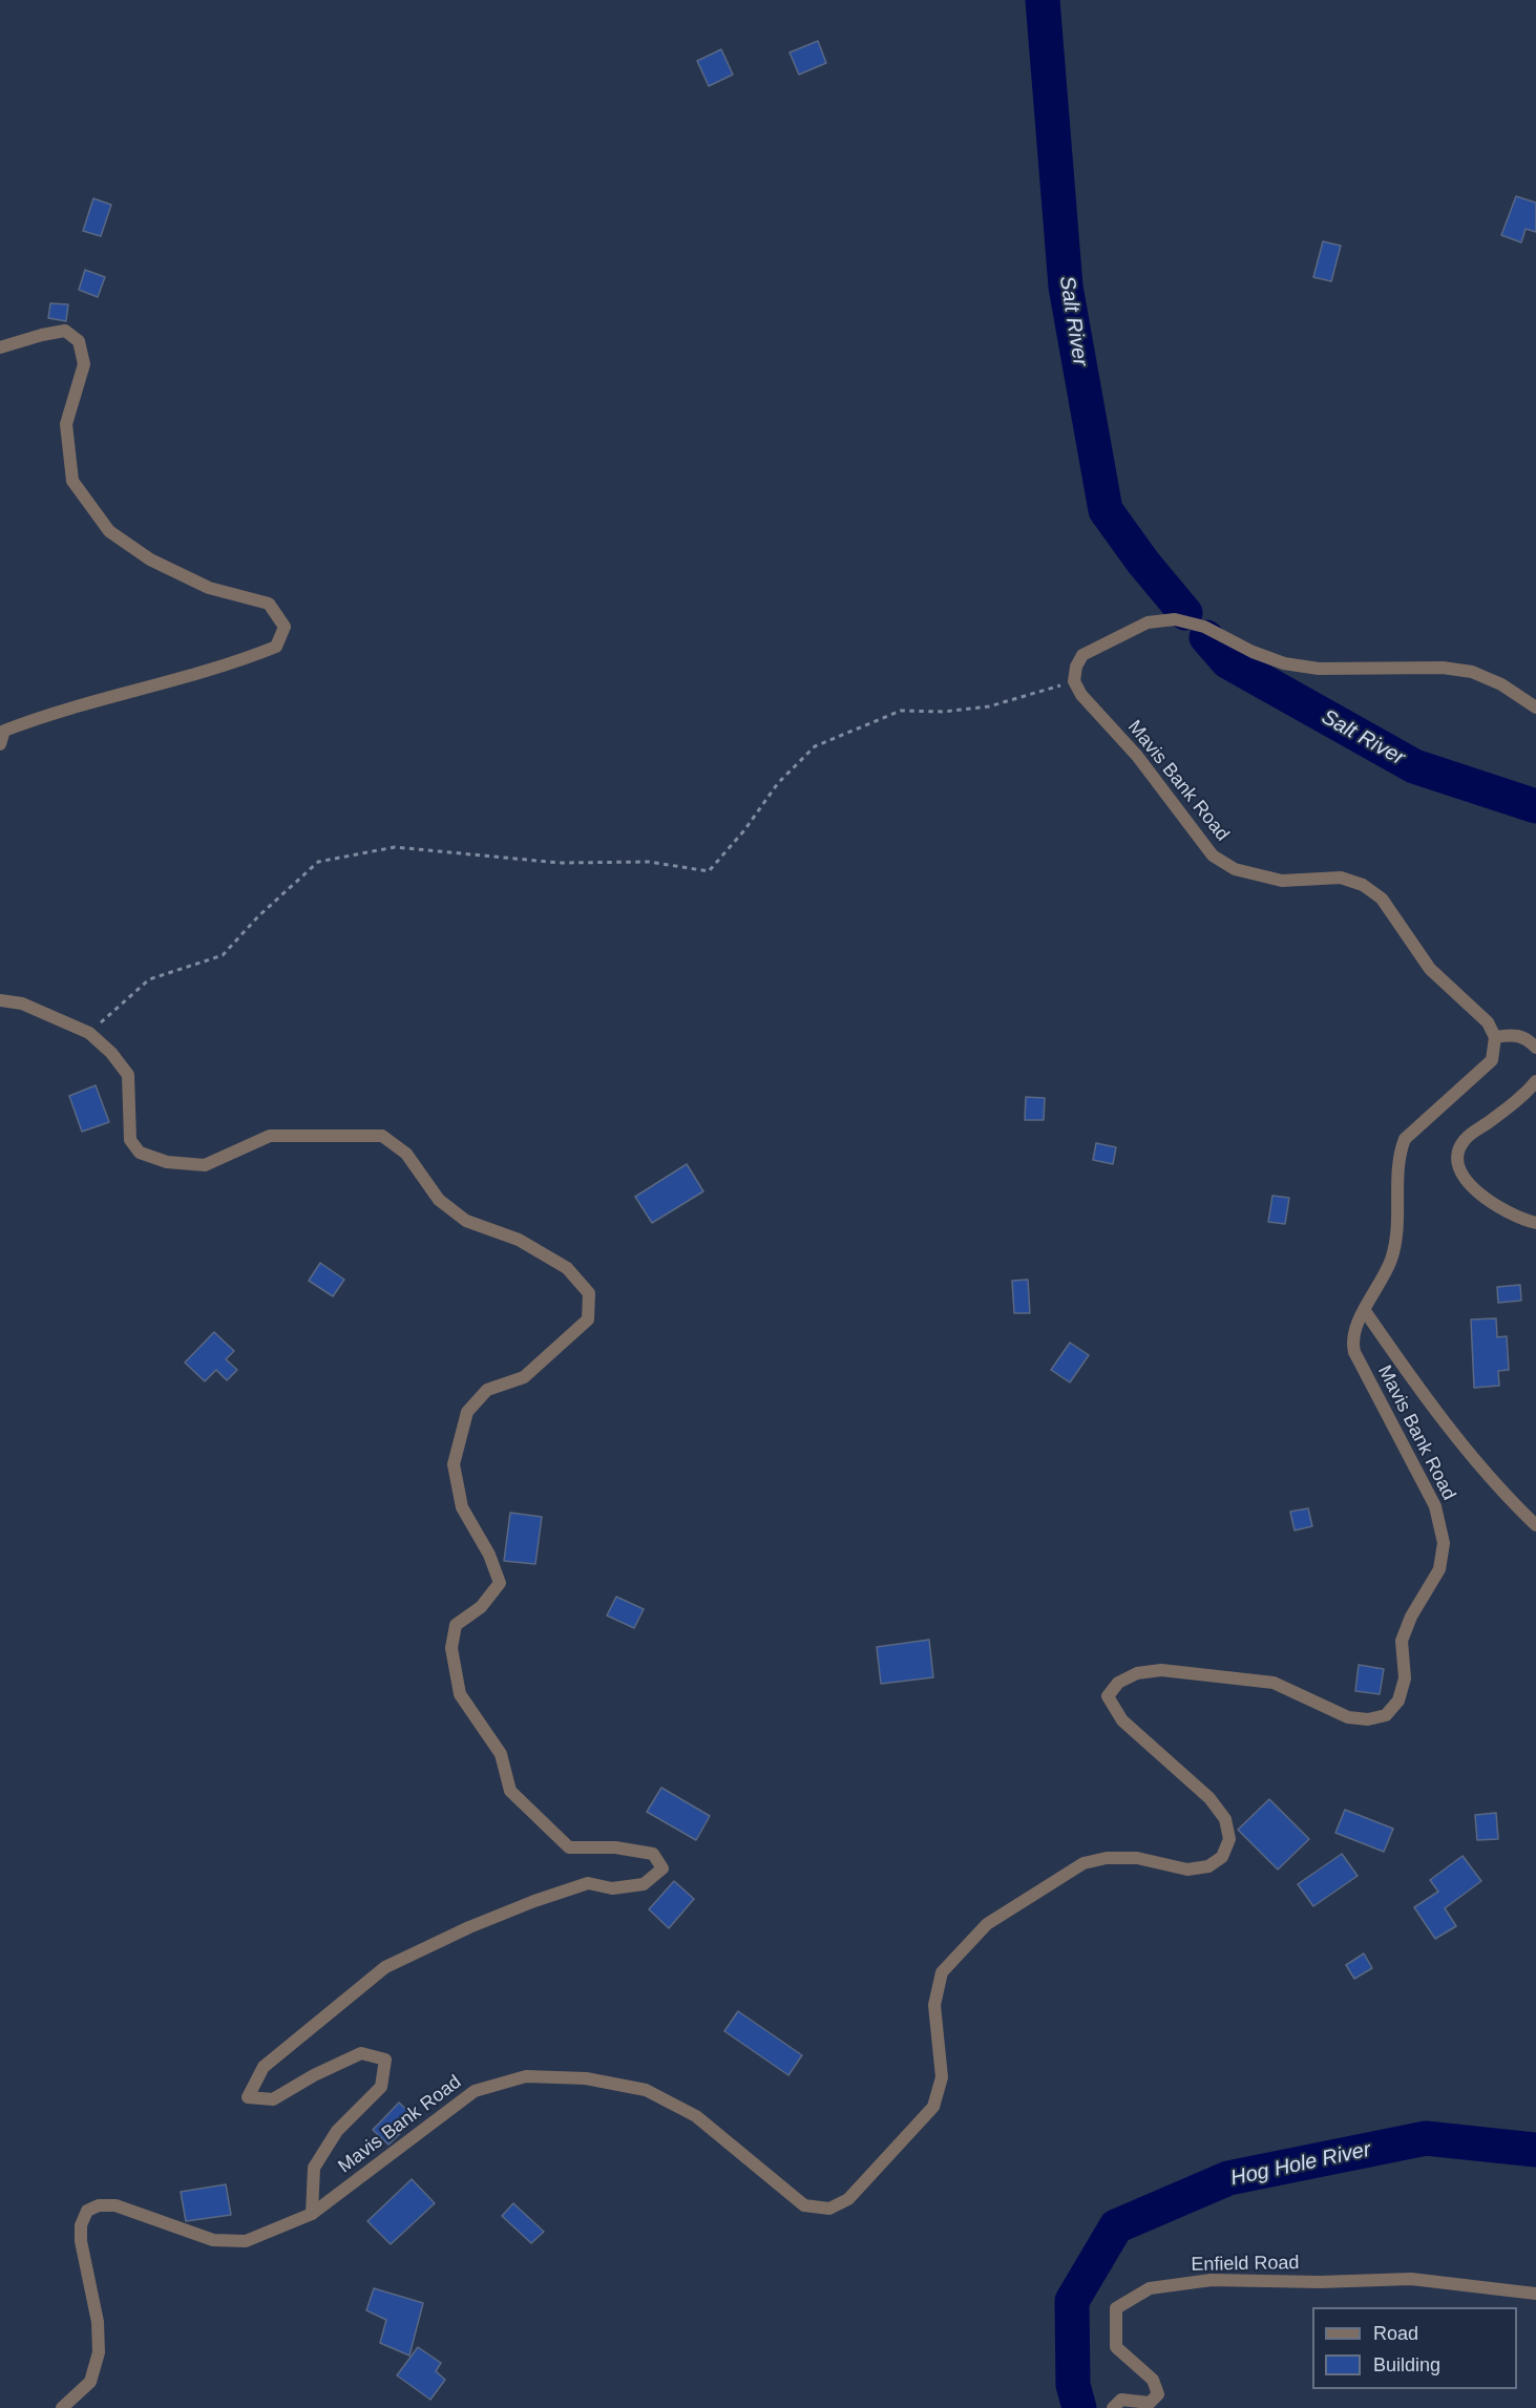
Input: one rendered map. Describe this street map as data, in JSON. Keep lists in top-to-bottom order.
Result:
{
  "streets": {
    "street": ["Mavis Bank Road", "Enfield Road"]
  },
  "water": ["Salt River", "Hog Hole River"],
  "legend": ["Road", "Building"]
}
